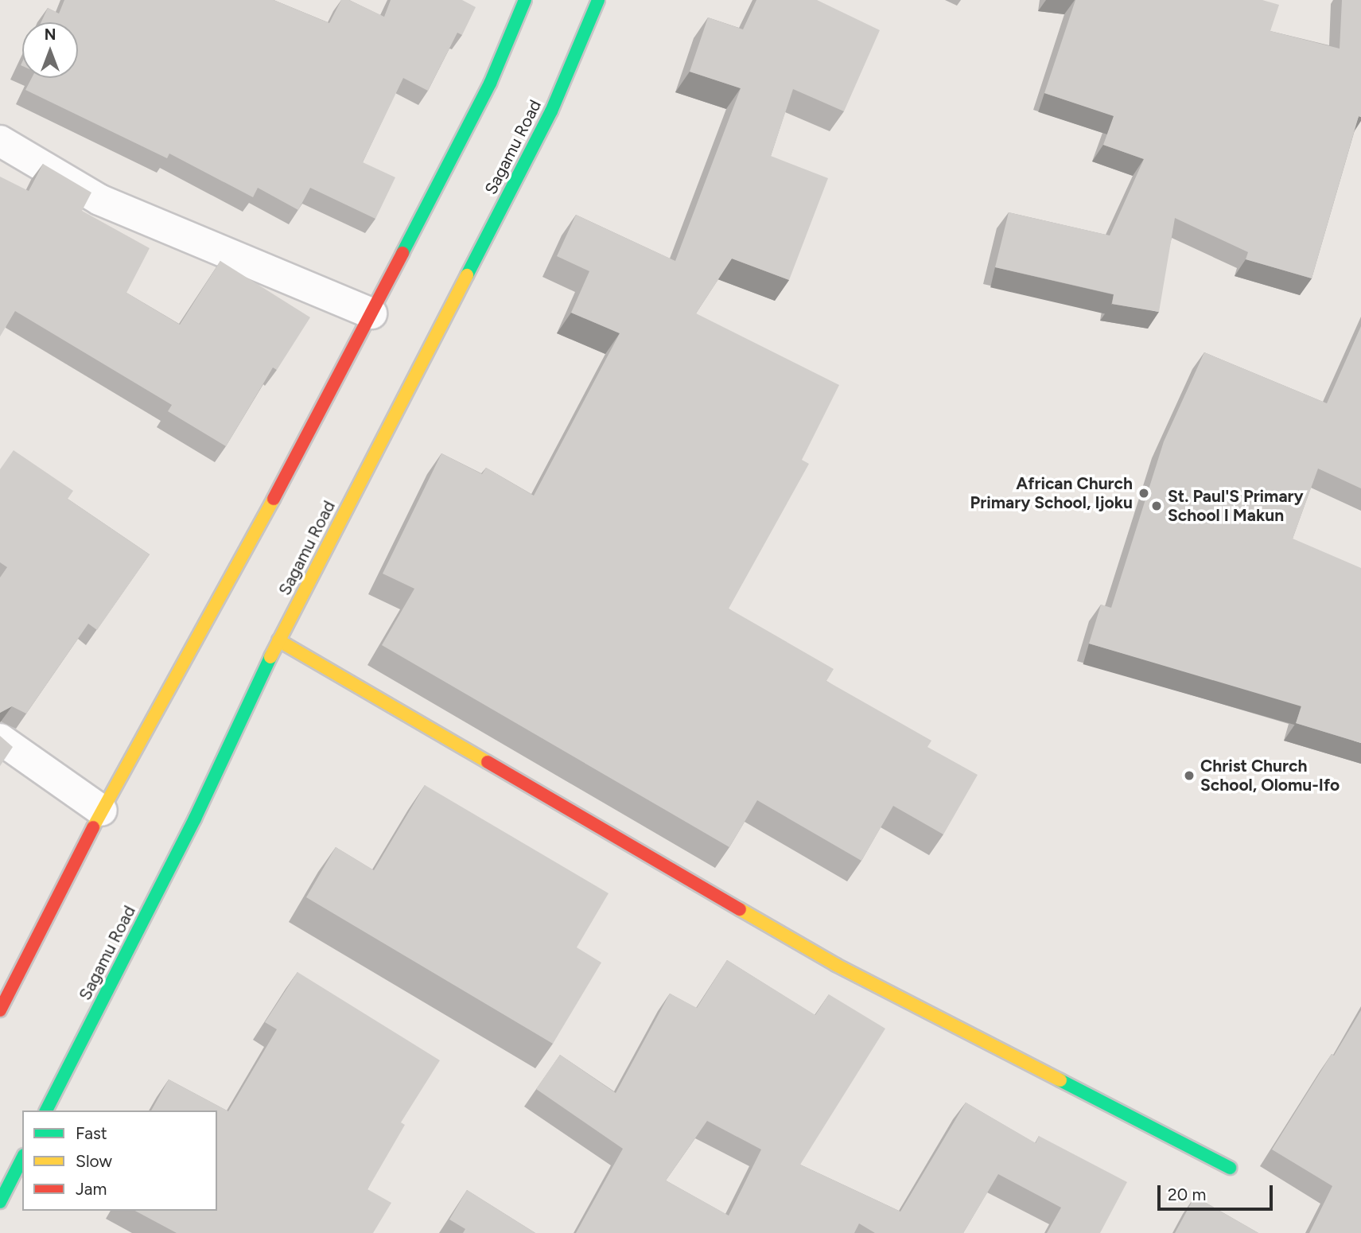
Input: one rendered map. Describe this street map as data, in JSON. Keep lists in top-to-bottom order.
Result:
{
  "streets": {
    "main road": ["Sagamu Road"]
  },
  "places": ["African Church Primary School, Ijoku", "St. Paul'S Primary School I Makun", "Christ Church School, Olomu-Ifo"],
  "legend": ["Fast", "Slow", "Jam"],
  "scale_bar": "20 m",
  "north": "top"
}
